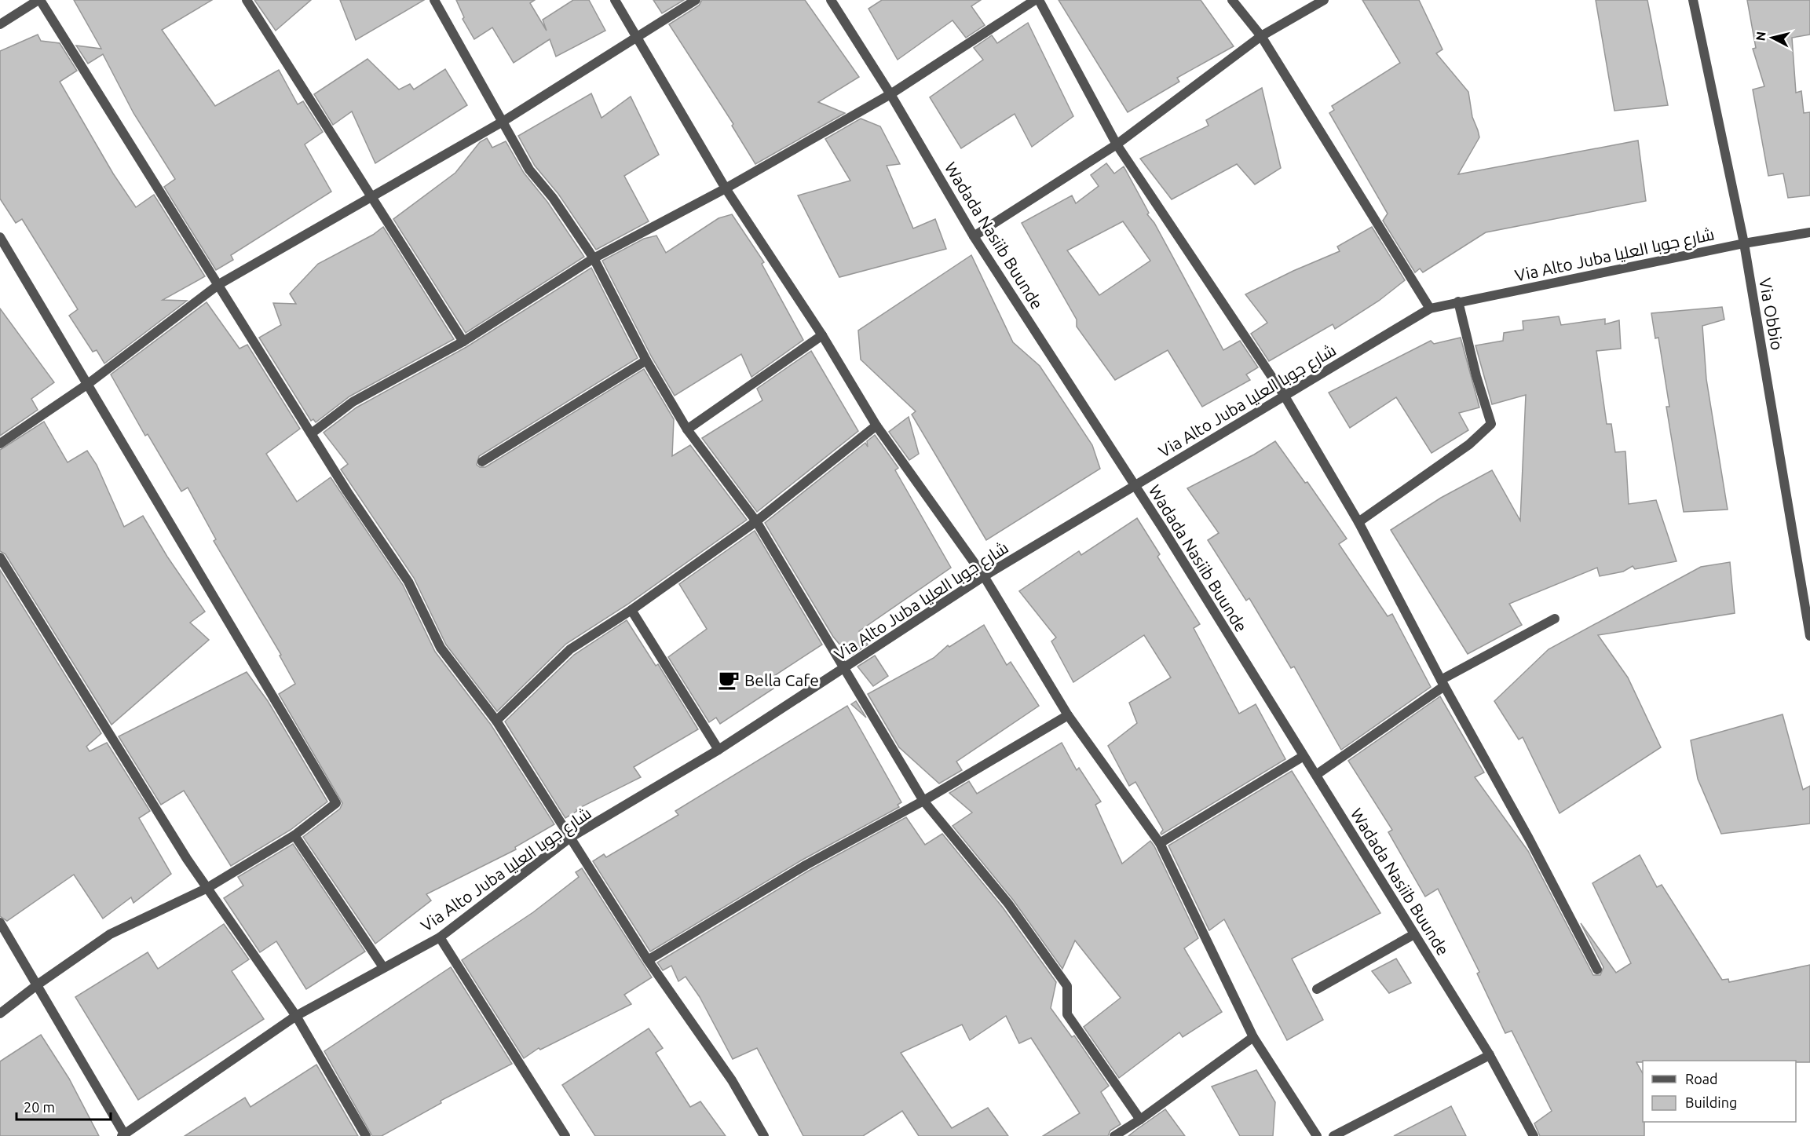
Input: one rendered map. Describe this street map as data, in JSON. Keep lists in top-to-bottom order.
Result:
{
  "streets": {
    "street": ["Wadada Nasiib Buunde", "Via Alto Juba شارع جوبا العليا", "Via Obbio"]
  },
  "crossings": [
    ["Wadada Nasiib Buunde", "Via Alto Juba شارع جوبا العليا"],
    ["Via Alto Juba شارع جوبا العليا", "Via Obbio"]
  ],
  "places": {
    "cafe": ["Bella Cafe"]
  },
  "legend": ["Road", "Building"],
  "scale_bar": "20 m",
  "north": "left"
}
